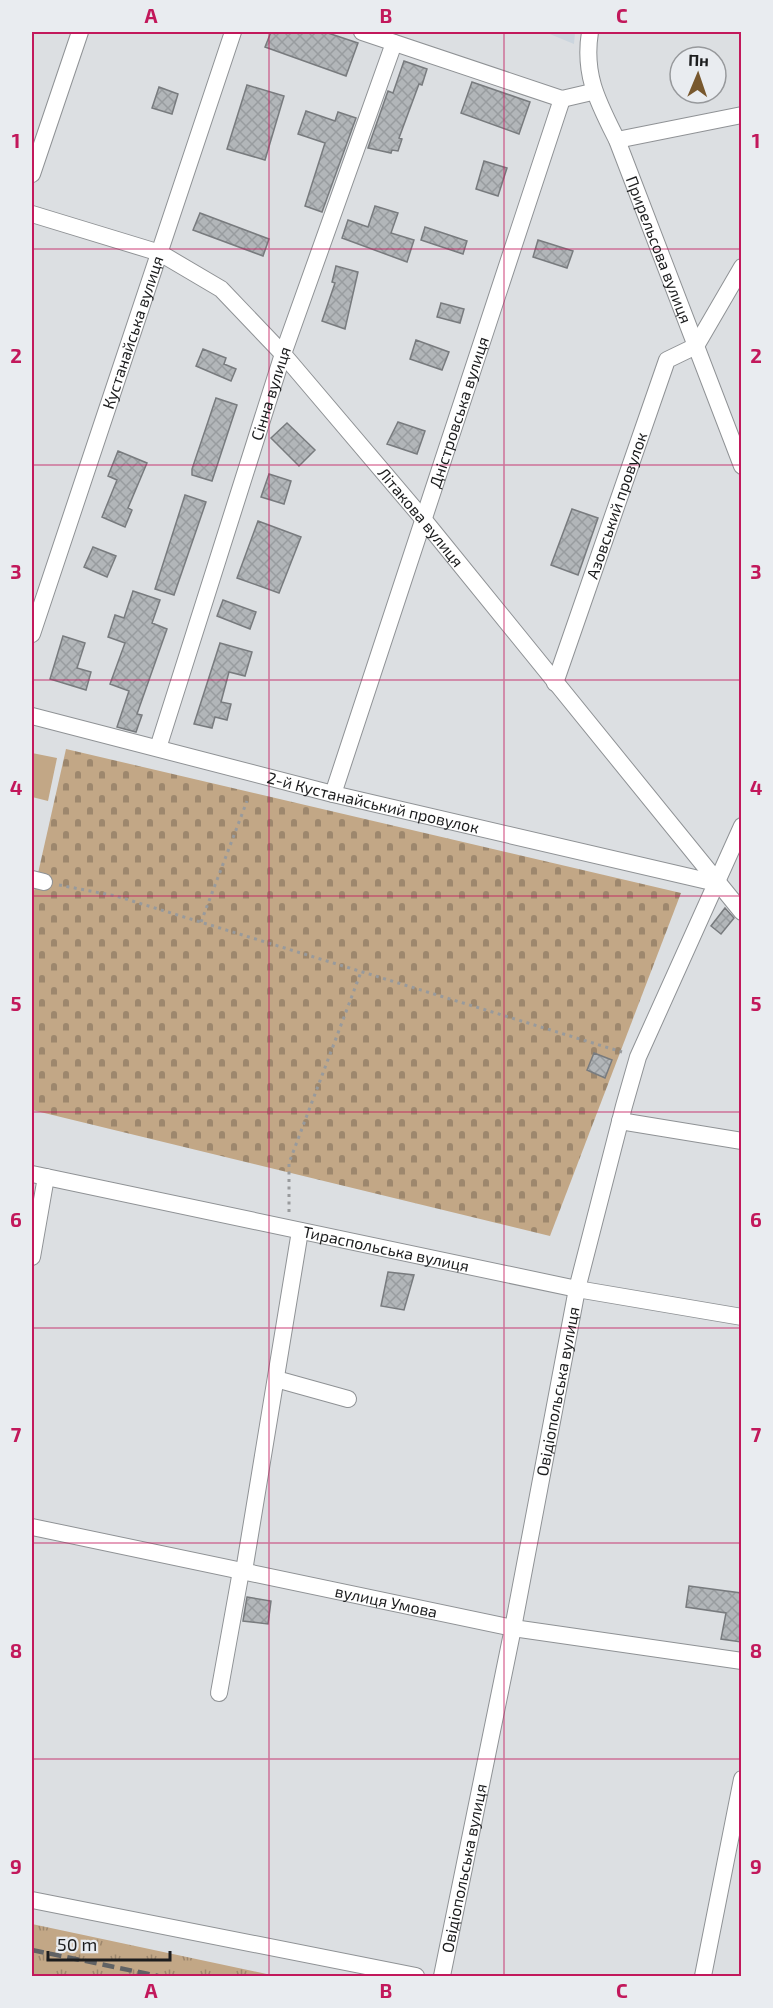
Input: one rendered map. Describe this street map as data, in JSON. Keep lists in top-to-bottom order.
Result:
{
  "streets": {
    "street": [
      "Прирельсова вулиця",
      "Кустанайська вулиця",
      "Сінна вулиця",
      "Дністровська вулиця",
      "Азовський провулок",
      "Літакова вулиця",
      "2-й Кустанайський провулок",
      "Тираспольська вулиця",
      "Овідіопольська вулиця",
      "вулиця Умова"
    ]
  },
  "crossings": [
    ["Прирельсова вулиця", "Азовський провулок"],
    ["Кустанайська вулиця", "Літакова вулиця"],
    ["Сінна вулиця", "Літакова вулиця"],
    ["Сінна вулиця", "2-й Кустанайський провулок"],
    ["Дністровська вулиця", "Літакова вулиця"],
    ["Дністровська вулиця", "2-й Кустанайський провулок"],
    ["Азовський провулок", "Літакова вулиця"],
    ["Літакова вулиця", "2-й Кустанайський провулок"],
    ["Літакова вулиця", "Овідіопольська вулиця"],
    ["2-й Кустанайський провулок", "Овідіопольська вулиця"],
    ["Тираспольська вулиця", "Овідіопольська вулиця"],
    ["Овідіопольська вулиця", "вулиця Умова"]
  ],
  "scale_bar": "50 m",
  "north": "top",
  "grid": {
    "columns": ["A", "B", "C"],
    "rows": [
      "1",
      "2",
      "3",
      "4",
      "5",
      "6",
      "7",
      "8",
      "9"
    ]
  }
}
